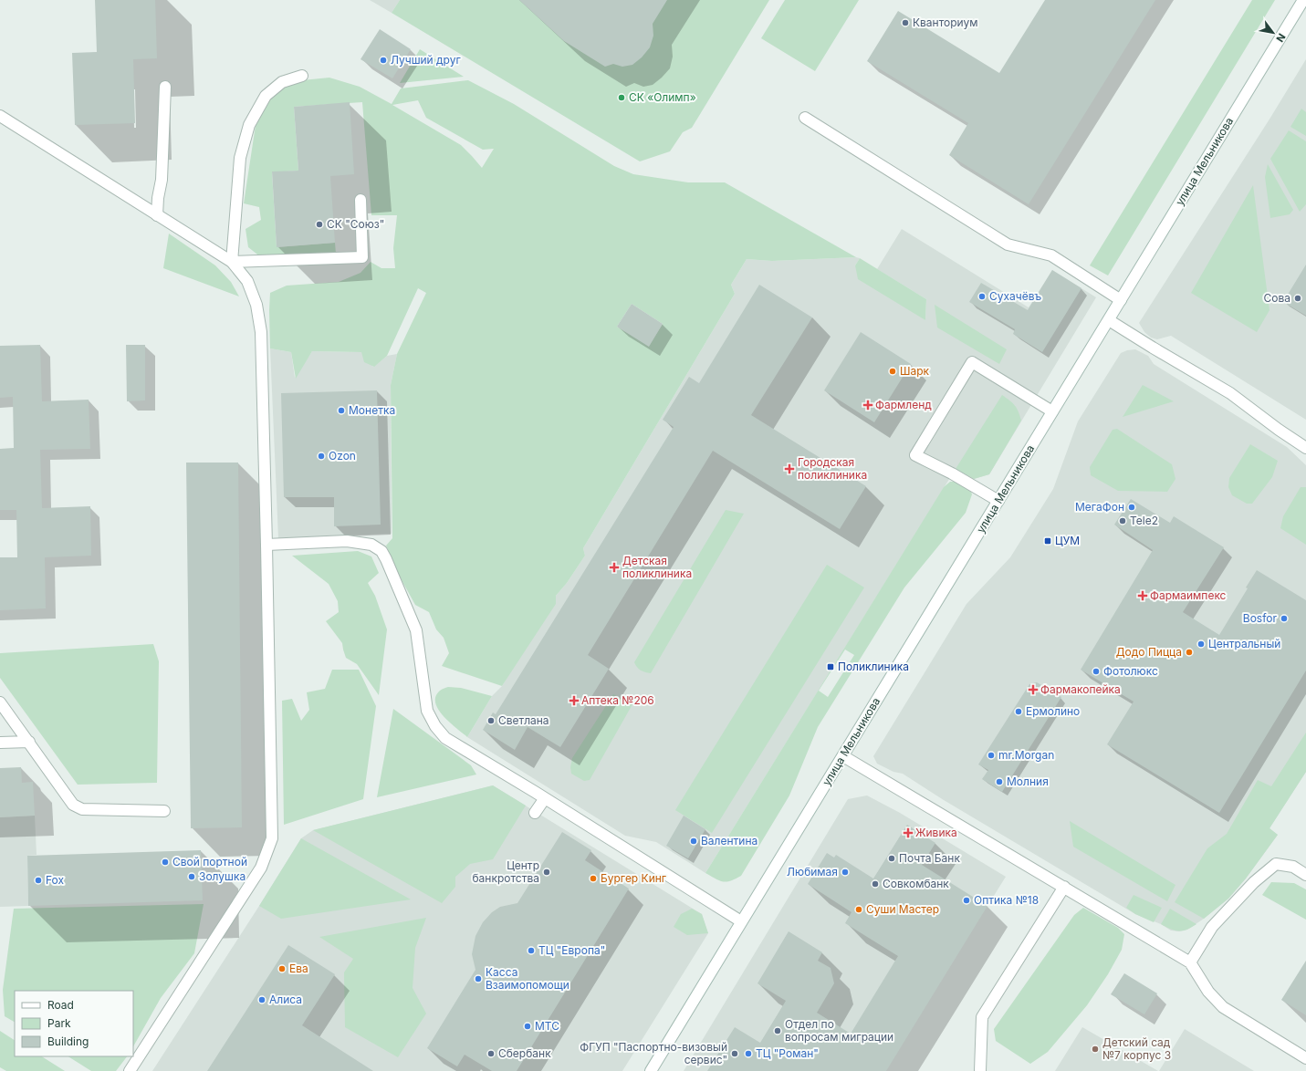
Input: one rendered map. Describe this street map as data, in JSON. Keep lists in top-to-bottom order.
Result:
{
  "streets": {
    "main road": ["улица Мельникова"]
  },
  "places": {
    "other": [
      "Кванториум",
      "Лучший друг",
      "СК «Олимп»",
      "СК \"Союз\"",
      "Сухачёвъ",
      "Сова",
      "Шарк",
      "Монетка",
      "Ozon",
      "МегаФон",
      "Tele2",
      "Bosfor",
      "Центральный",
      "Додо Пицца",
      "Фотолюкс",
      "Ермолино",
      "Светлана",
      "mr.Morgan",
      "Молния",
      "Валентина",
      "Почта Банк",
      "Свой портной",
      "Центр банкротства",
      "Любимая",
      "Золушка",
      "Бургер Кинг",
      "Fox",
      "Совкомбанк",
      "Оптика №18",
      "Суши Мастер",
      "ТЦ \"Европа\"",
      "Ева",
      "Касса Взаимопомощи",
      "Алиса",
      "МТС",
      "Отдел по вопросам миграции",
      "Детский сад №7 корпус 3",
      "Сбербанк",
      "ФГУП \"Паспортно-визовый сервис\"",
      "ТЦ \"Роман\""
    ],
    "health": [
      "Фармленд",
      "Городская поликлиника",
      "Детская поликлиника",
      "Фармаимпекс",
      "Фармакопейка",
      "Аптека №206",
      "Живика"
    ],
    "transit": ["ЦУМ", "Поликлиника"]
  },
  "legend": ["Road", "Park", "Building"],
  "north": "bottom right"
}
